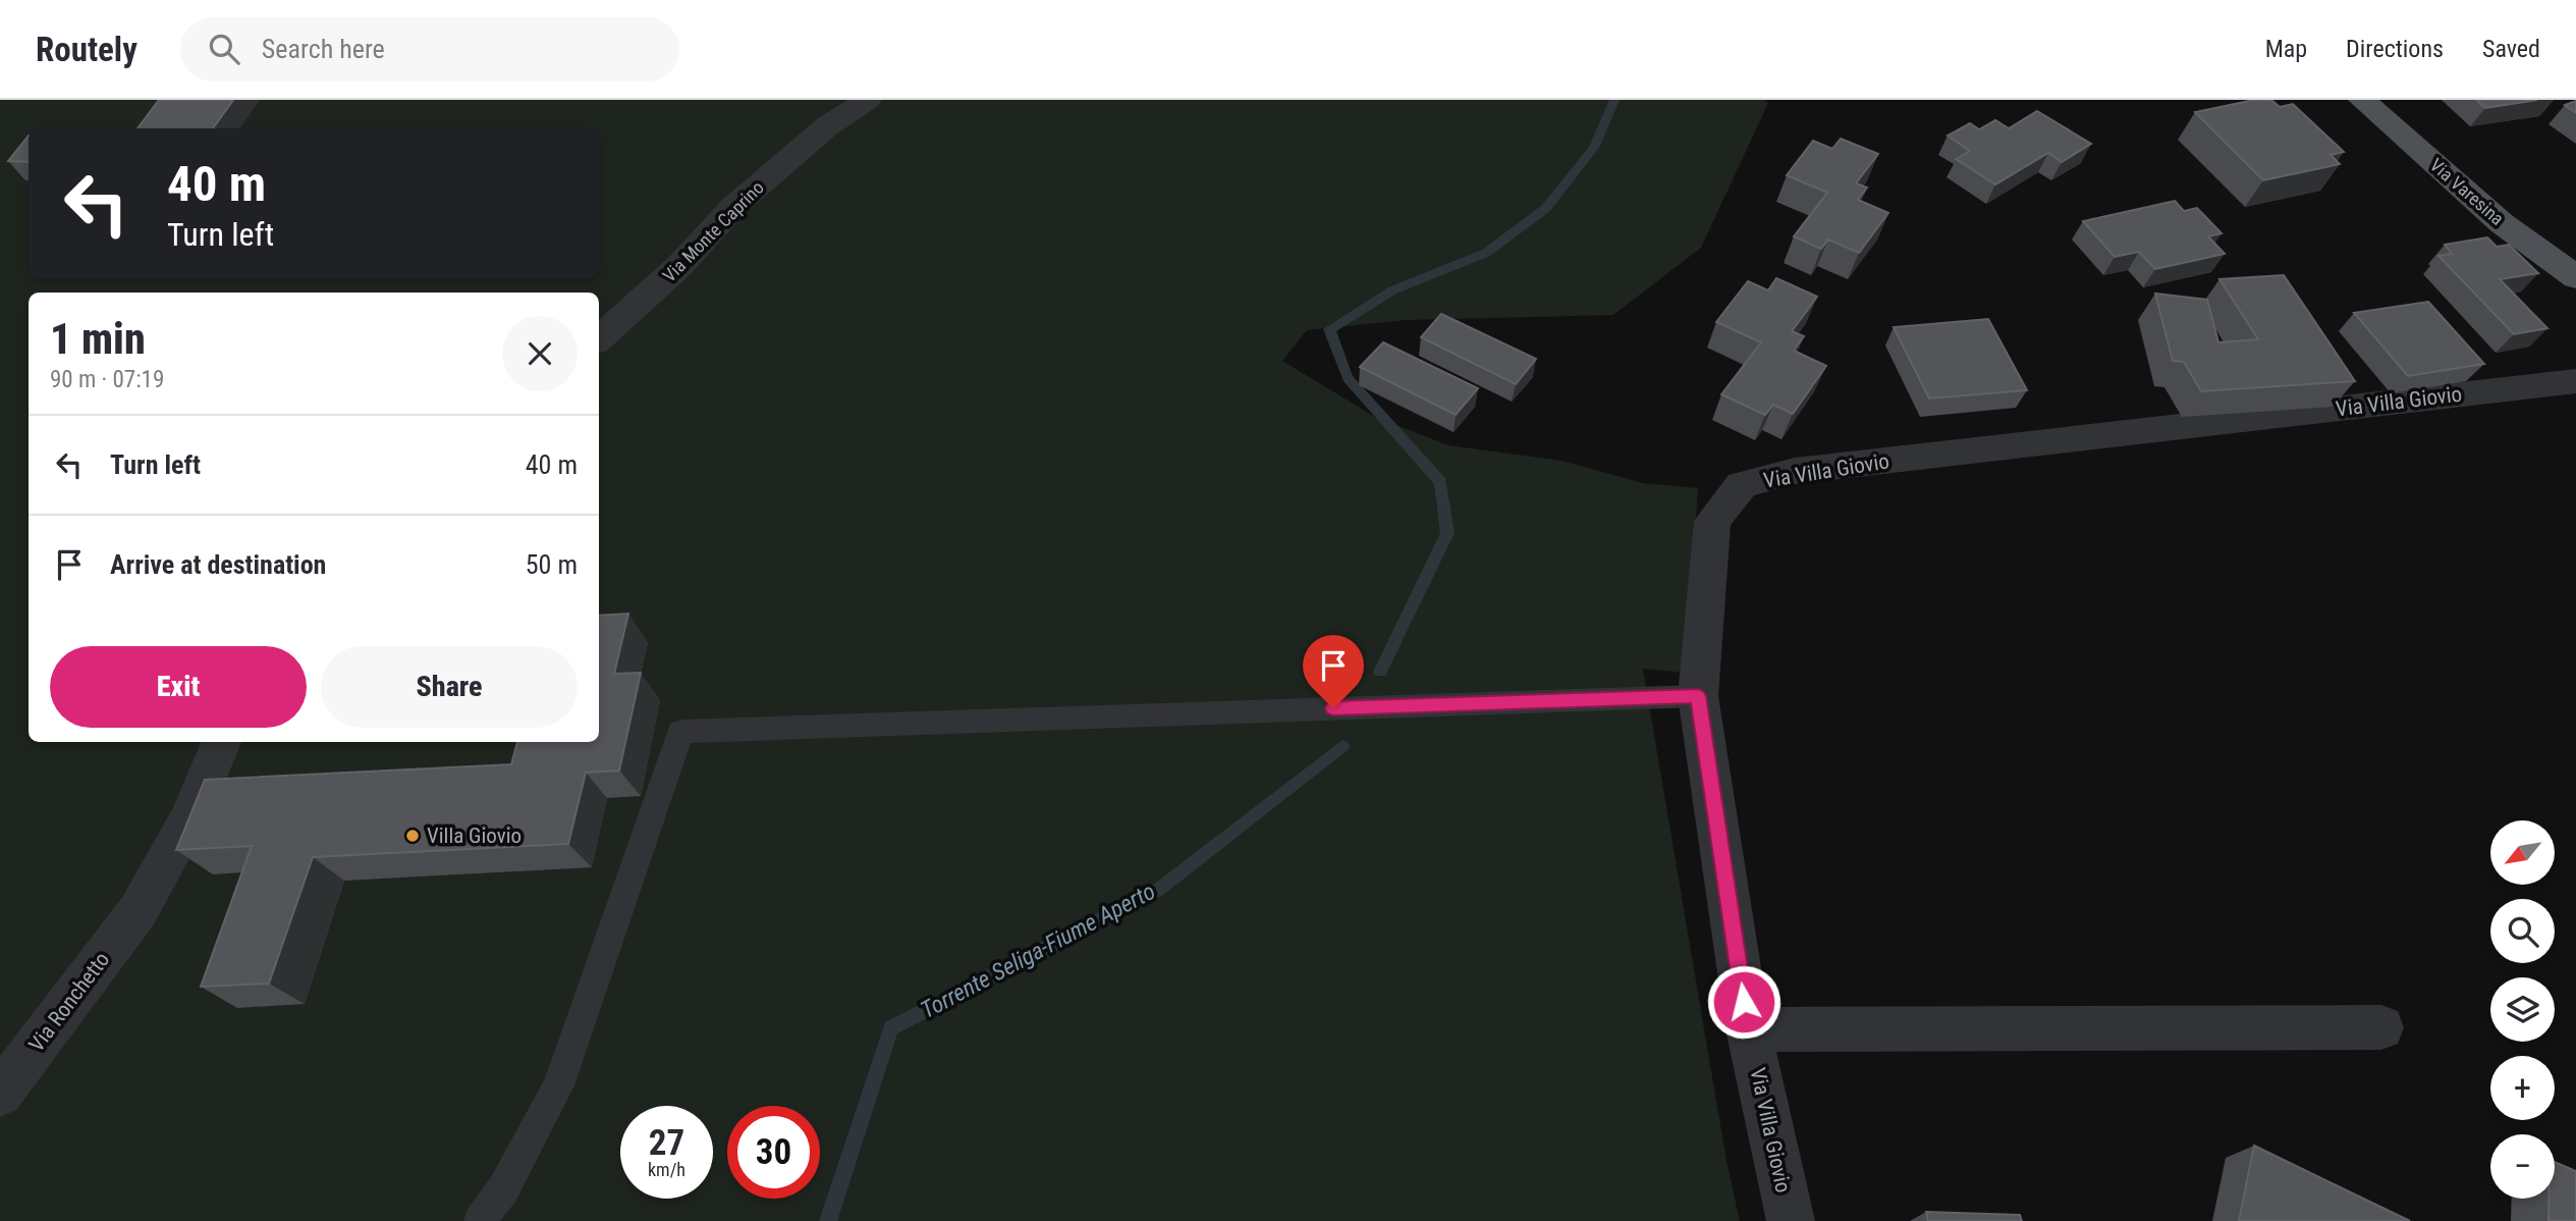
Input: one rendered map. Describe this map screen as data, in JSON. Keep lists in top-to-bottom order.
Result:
{
  "streets": {
    "main road": ["Via Varesina"],
    "street": ["Via Monte Caprino", "Via Villa Giovio", "Via Ronchetto"]
  },
  "water": ["Torrente Seliga-Fiume Aperto"],
  "places": ["Villa Giovio"],
  "north": "bottom left",
  "page": {
    "header": "Routely",
    "search": "Search here",
    "nav": ["Map", "Directions", "Saved"],
    "turn": ["40 m", "Turn left"],
    "heading": ["1 min", "90 m · 07:19"],
    "list": [
      {
        "name": "Turn left",
        "value": "40 m"
      },
      {
        "name": "Arrive at destination",
        "value": "50 m"
      }
    ],
    "buttons": ["Exit", "Share"],
    "map_buttons": ["+", "−"],
    "speed": "27 km/h",
    "limit": "30"
  }
}
